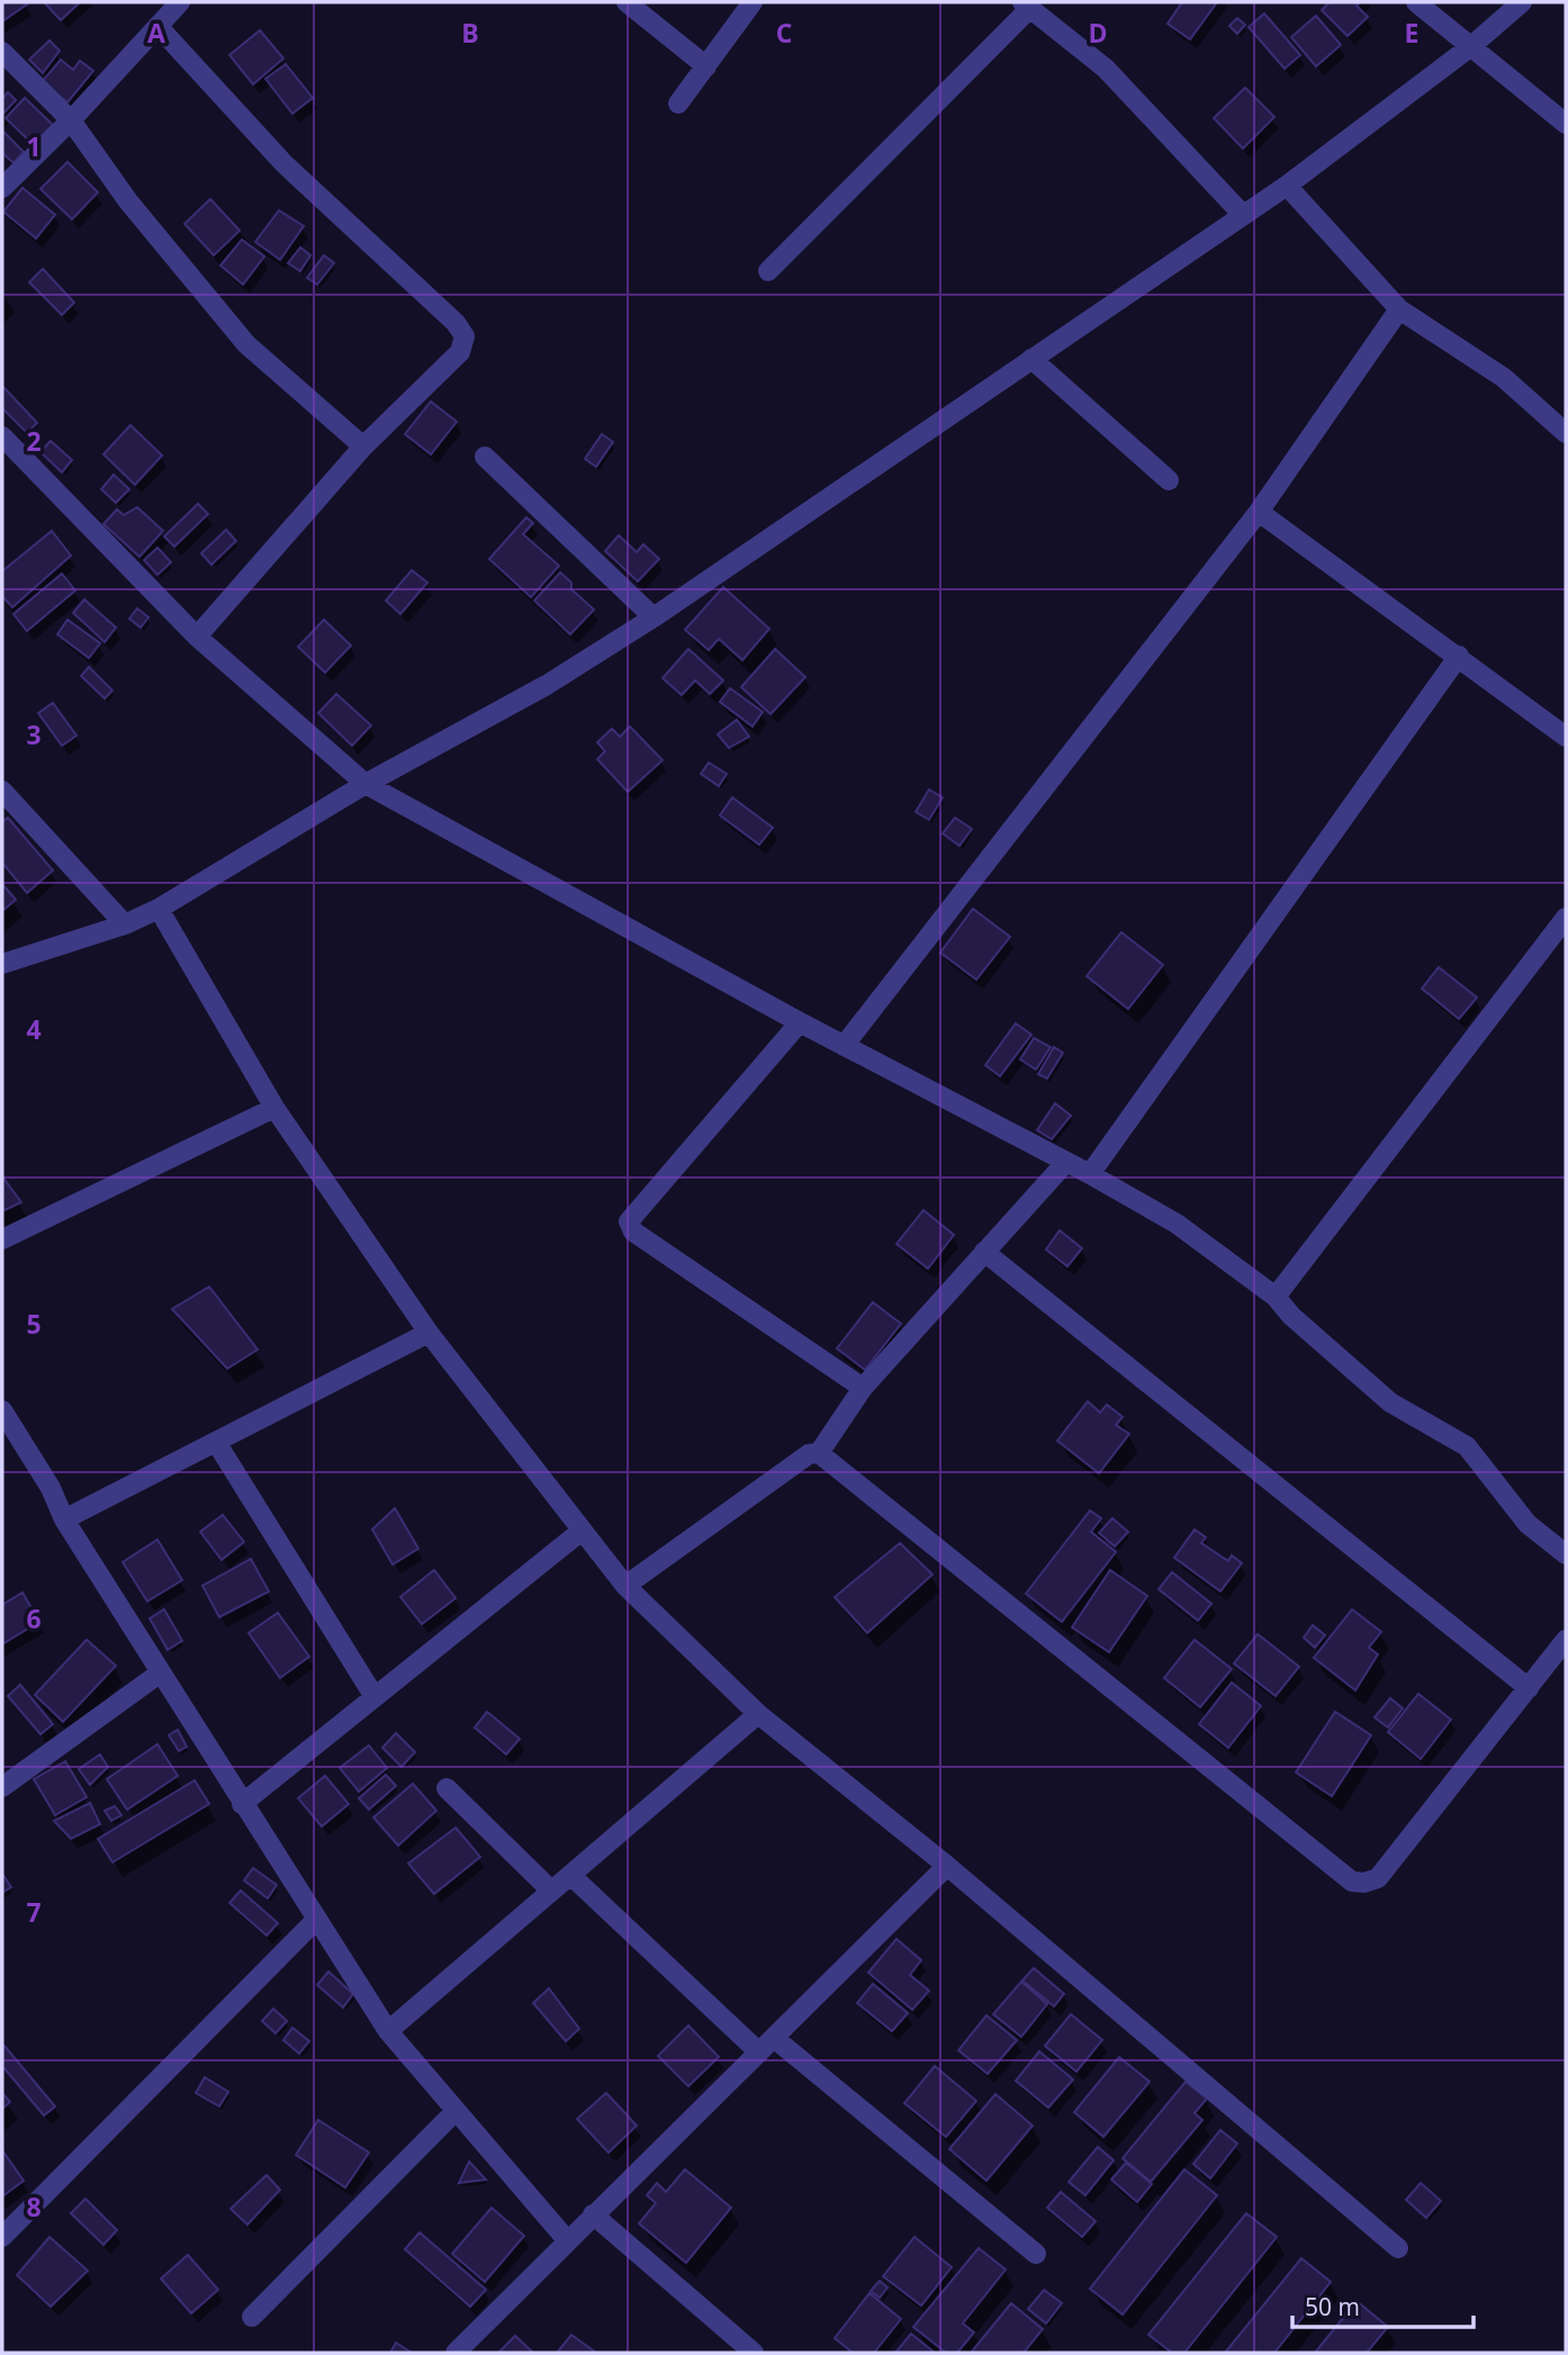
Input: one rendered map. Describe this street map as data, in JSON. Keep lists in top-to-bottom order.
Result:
{
  "scale_bar": "50 m",
  "grid": {
    "columns": [
      "A",
      "B",
      "C",
      "D",
      "E"
    ],
    "rows": [
      "1",
      "2",
      "3",
      "4",
      "5",
      "6",
      "7",
      "8"
    ]
  }
}
